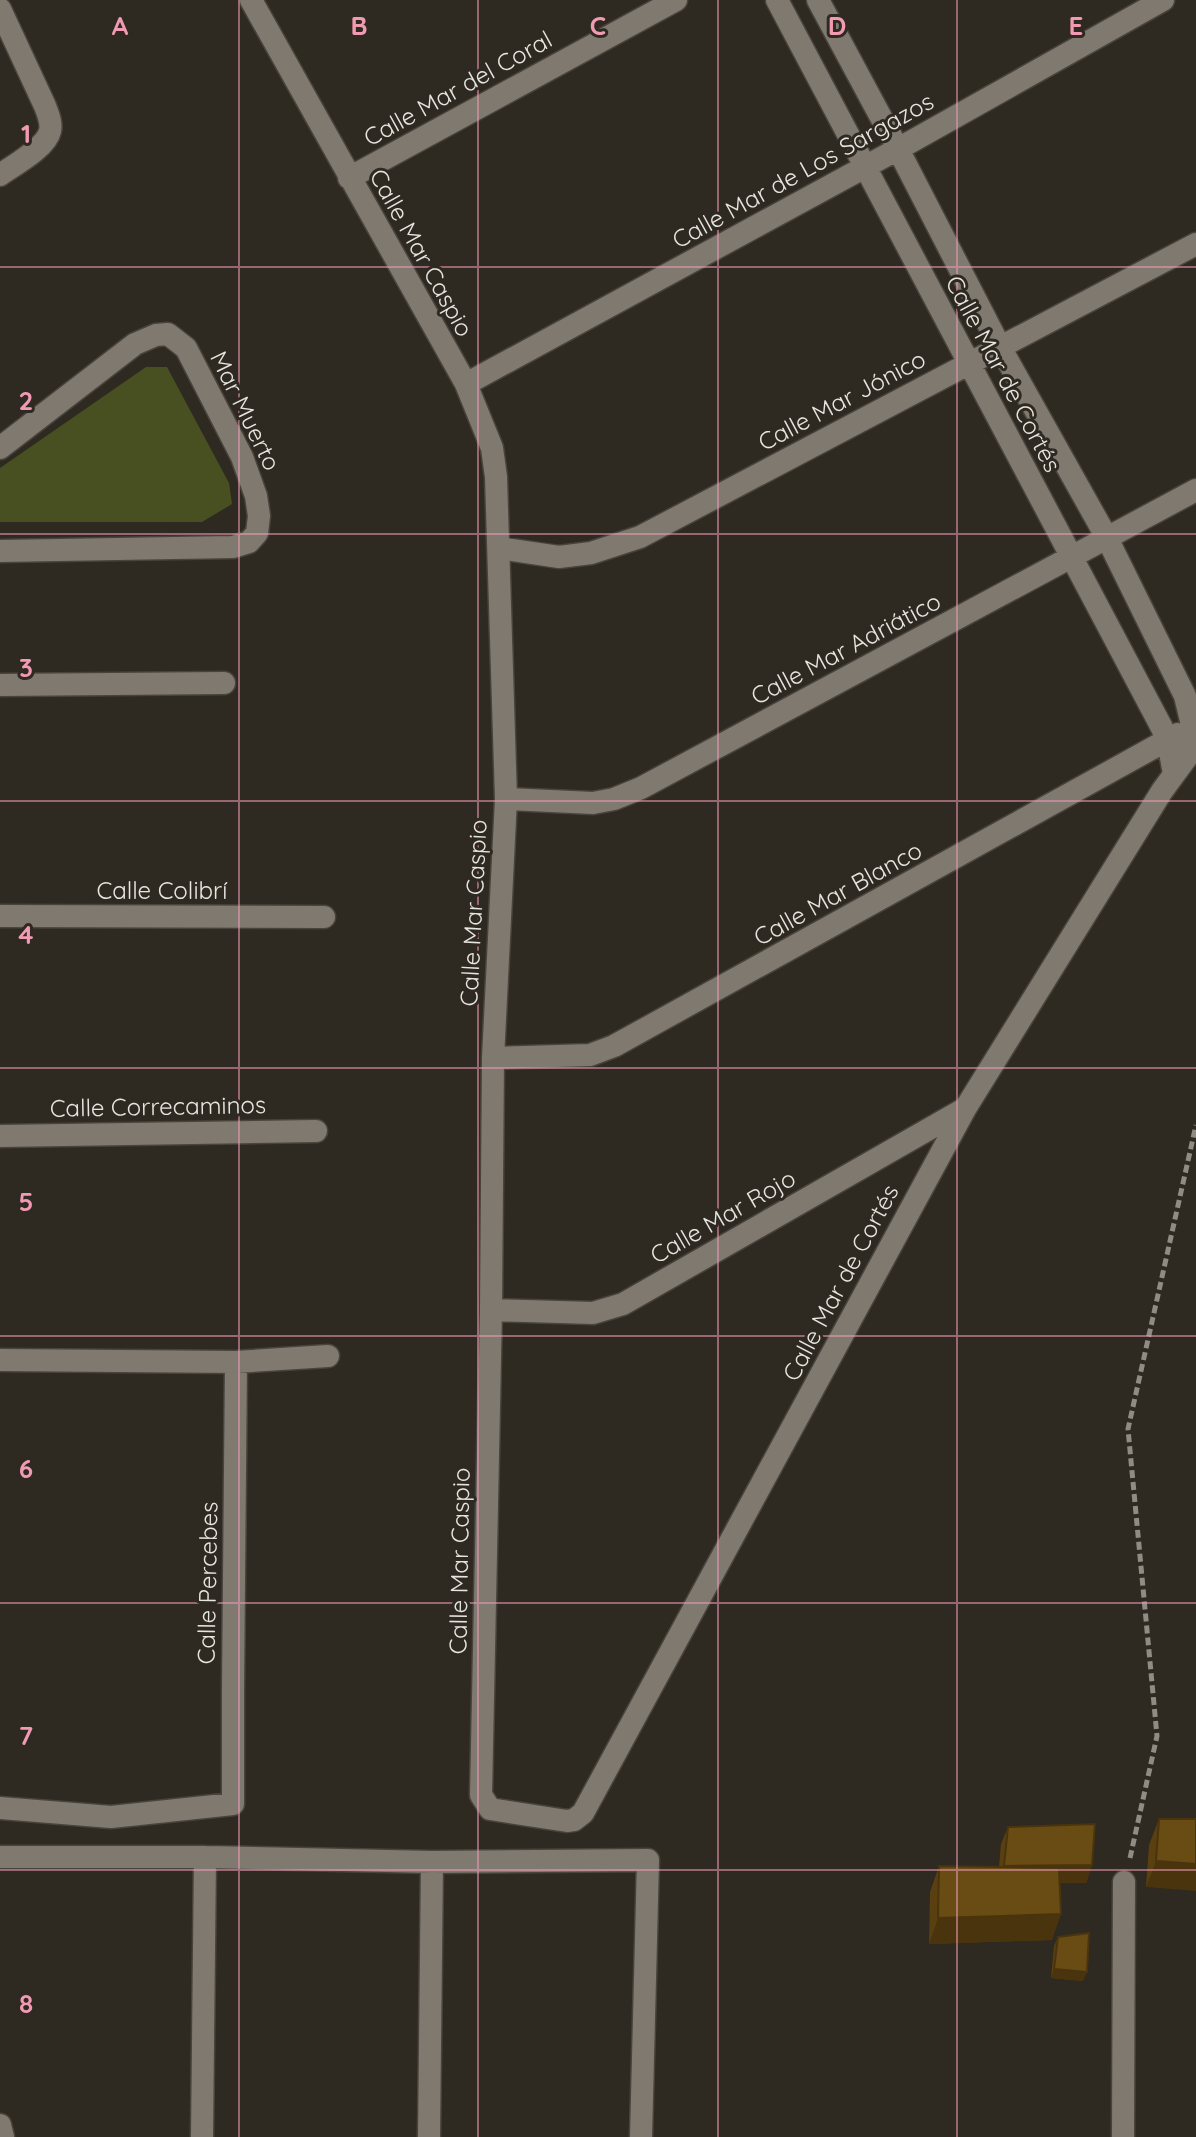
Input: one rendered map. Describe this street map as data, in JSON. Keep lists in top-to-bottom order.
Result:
{
  "streets": {
    "street": [
      "Calle Mar del Coral",
      "Calle Mar de Los Sargazos",
      "Calle Mar Caspio",
      "Calle Mar de Cortés",
      "Calle Mar Jónico",
      "Mar Muerto",
      "Calle Mar Adriático",
      "Calle Colibrí",
      "Calle Mar Blanco",
      "Calle Correcaminos",
      "Calle Mar Rojo",
      "Calle Percebes"
    ]
  },
  "crossings": [
    ["Calle Mar del Coral", "Calle Mar Caspio"],
    ["Calle Mar de Los Sargazos", "Calle Mar Caspio"],
    ["Calle Mar de Los Sargazos", "Calle Mar de Cortés"],
    ["Calle Mar Caspio", "Calle Mar de Cortés"],
    ["Calle Mar Caspio", "Calle Mar Jónico"],
    ["Calle Mar Caspio", "Calle Mar Adriático"],
    ["Calle Mar Caspio", "Calle Mar Blanco"],
    ["Calle Mar Caspio", "Calle Mar Rojo"],
    ["Calle Mar de Cortés", "Calle Mar Jónico"],
    ["Calle Mar de Cortés", "Calle Mar Adriático"],
    ["Calle Mar de Cortés", "Calle Mar Blanco"],
    ["Calle Mar de Cortés", "Calle Mar Rojo"]
  ],
  "grid": {
    "columns": [
      "A",
      "B",
      "C",
      "D",
      "E"
    ],
    "rows": [
      "1",
      "2",
      "3",
      "4",
      "5",
      "6",
      "7",
      "8"
    ]
  }
}
